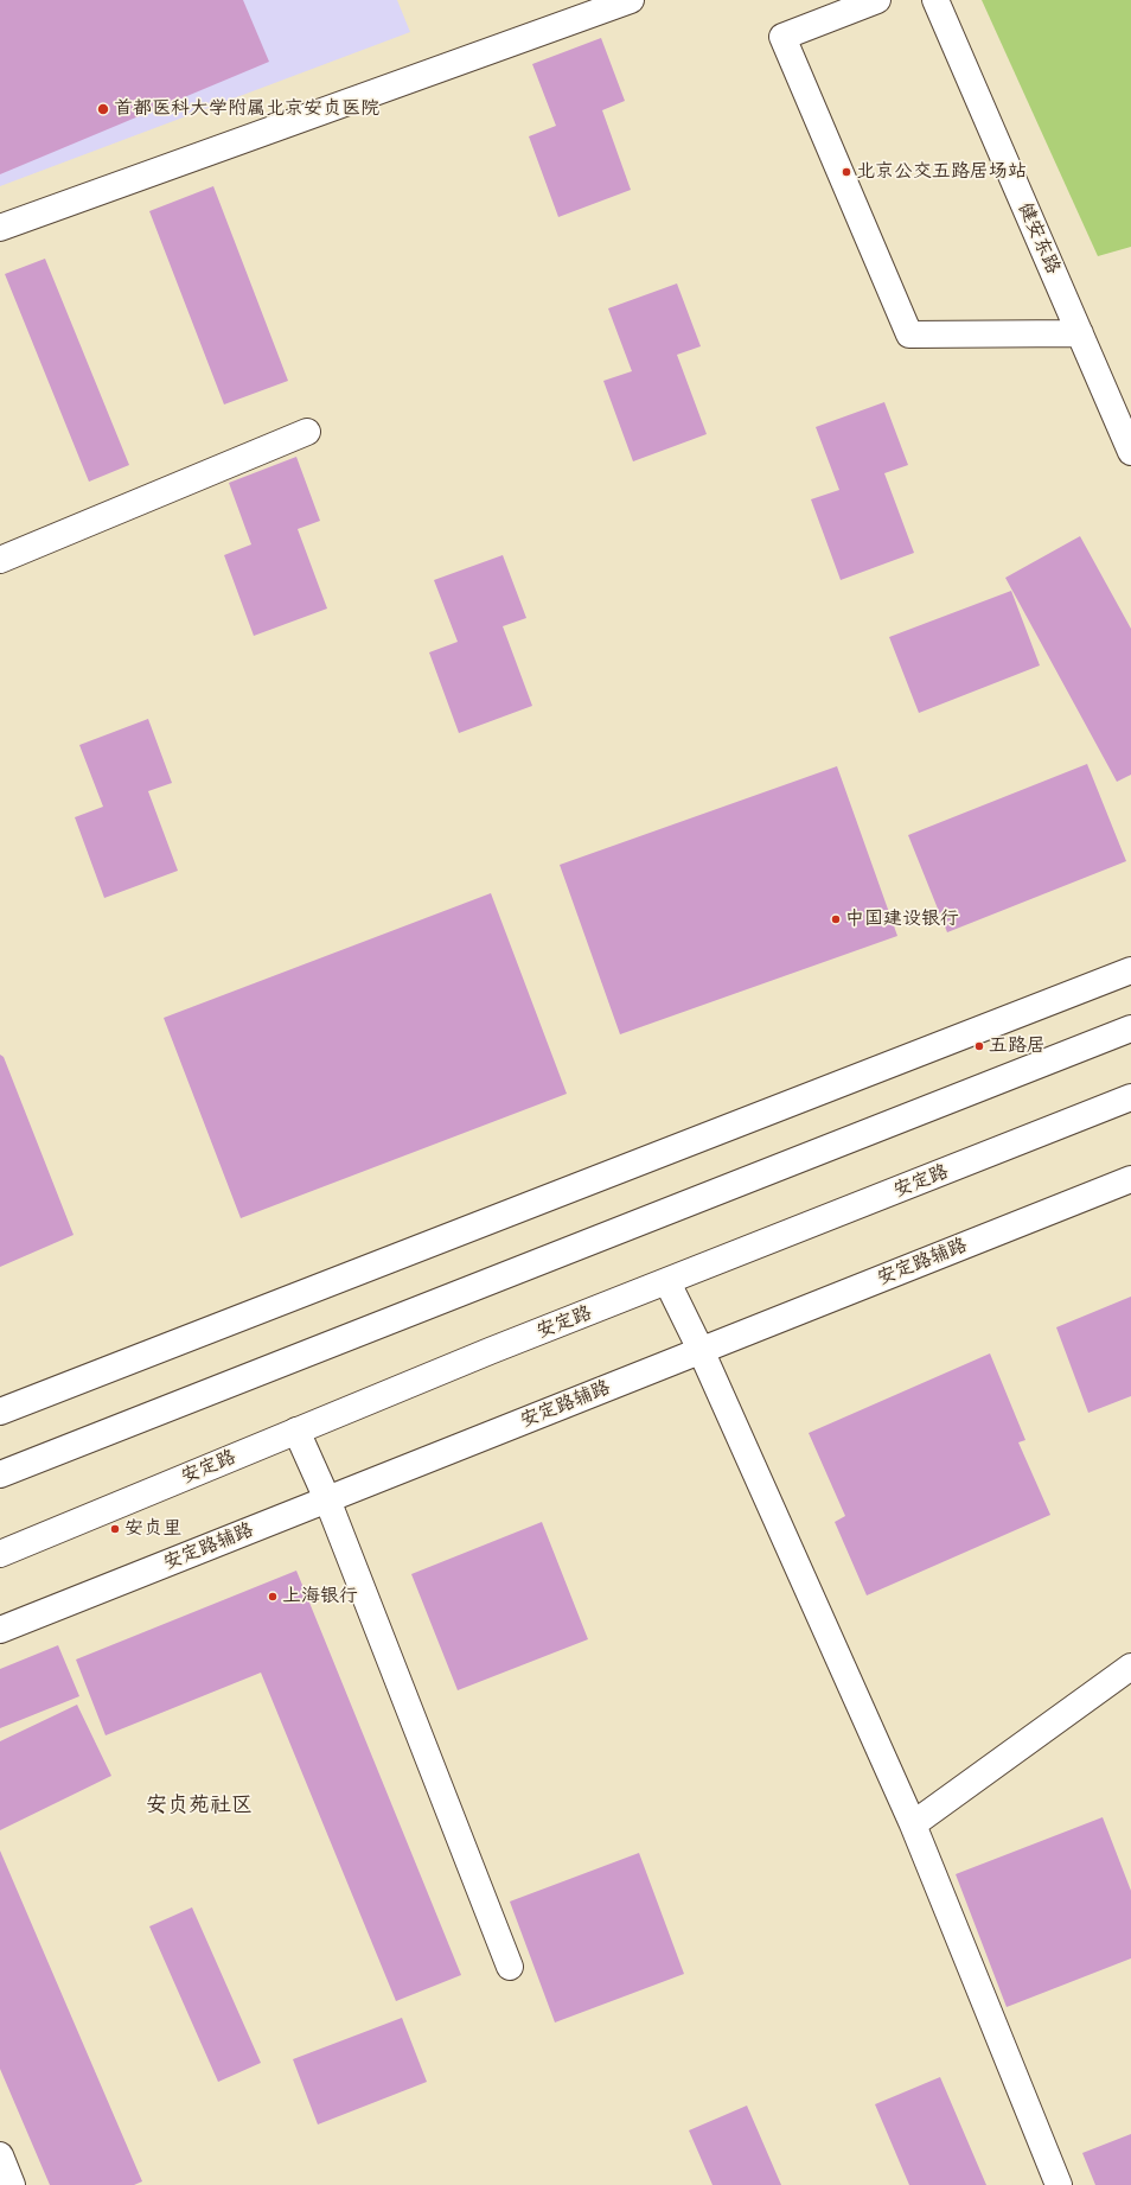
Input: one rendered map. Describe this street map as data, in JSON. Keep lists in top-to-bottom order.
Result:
{
  "streets": {
    "street": ["健安东路", "安定路", "安定路辅路"]
  },
  "districts": ["安贞苑社区"],
  "places": [
    "首都医科大学附属北京安贞医院",
    "北京公交五路居场站",
    "中国建设银行",
    "五路居",
    "安贞里",
    "上海银行"
  ]
}
